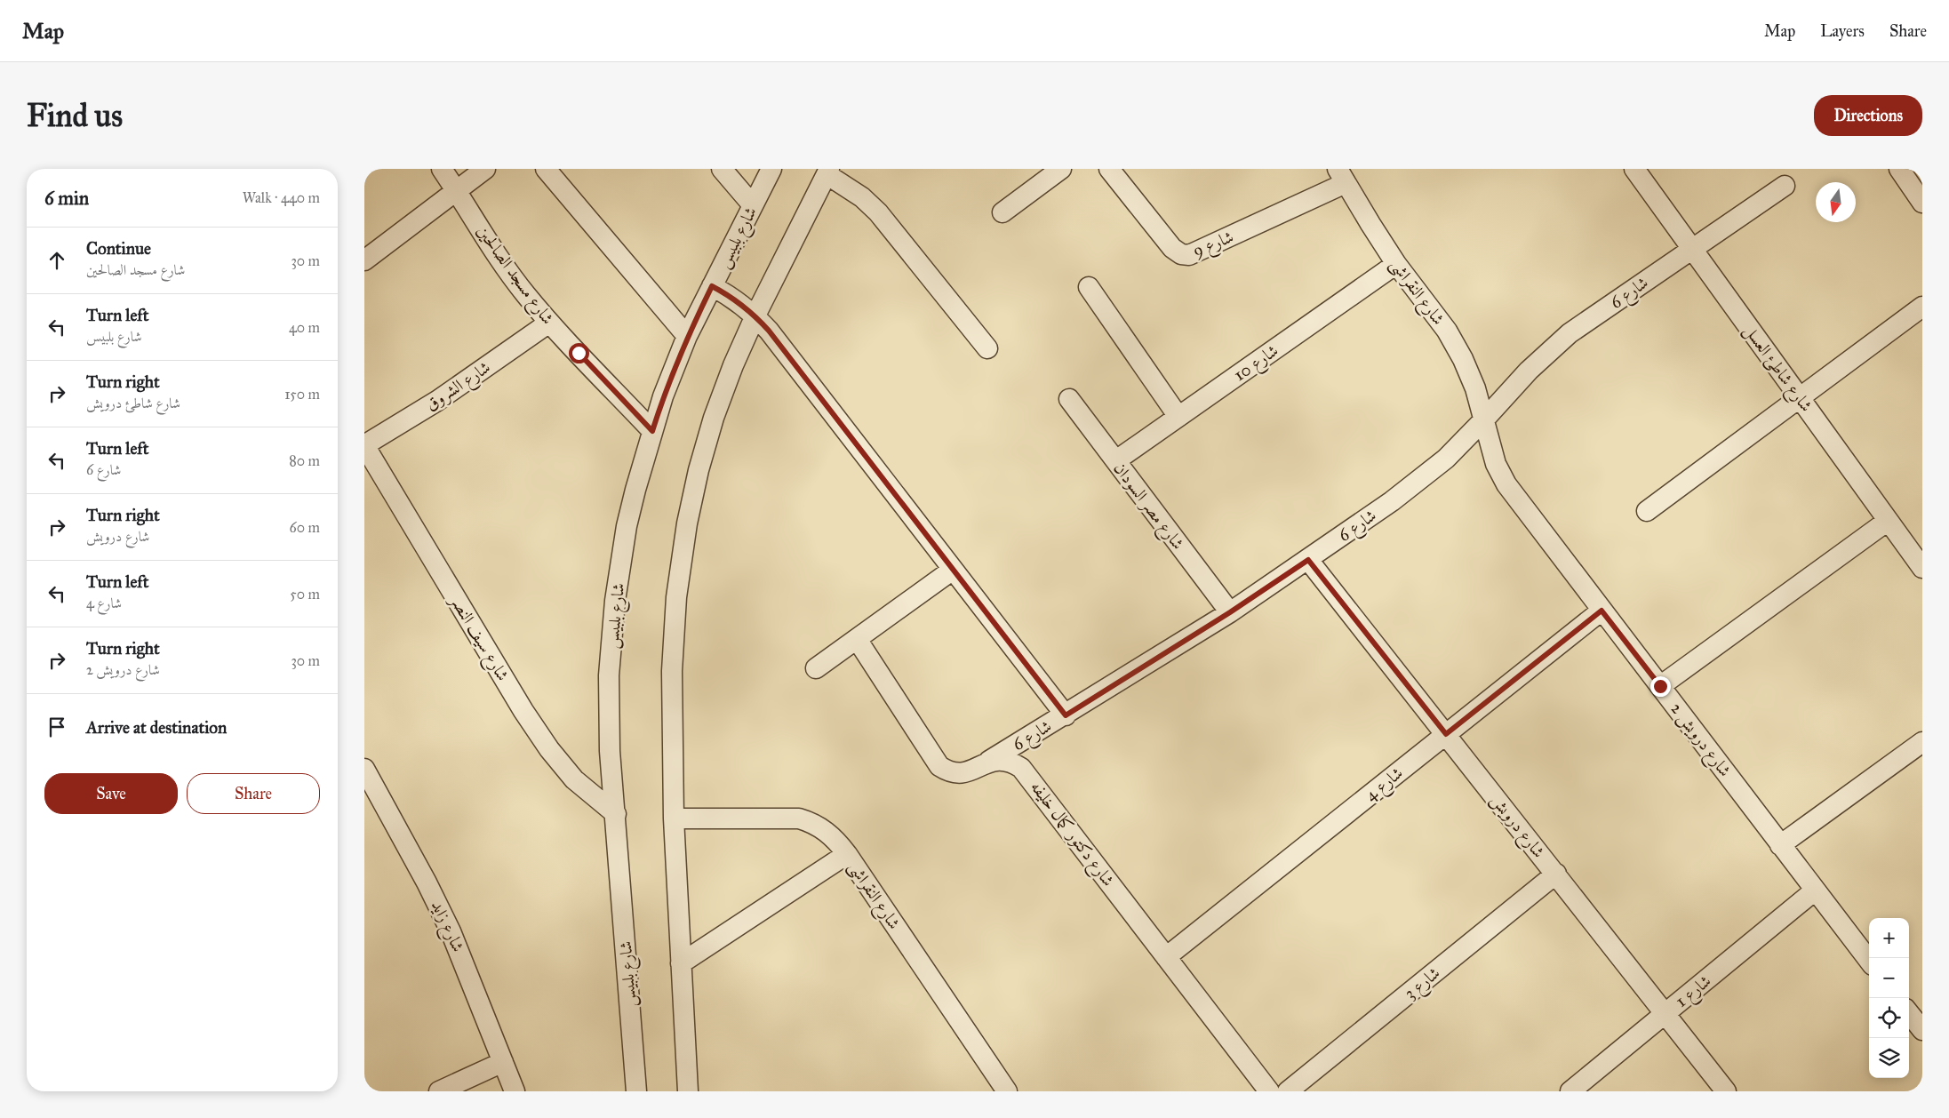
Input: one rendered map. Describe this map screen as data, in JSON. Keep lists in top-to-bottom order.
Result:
{
  "streets": {
    "street": [
      "شارع بلبيس",
      "شارع 9",
      "شارع مسجد الصالحين",
      "شارع النقراشى",
      "شارع 6",
      "شارع 10",
      "شارع شاطئ العسل",
      "شارع الشروق",
      "شارع مصر السودان",
      "شارع سيف النصر",
      "شارع درويش 2",
      "شارع 4",
      "شارع درويش",
      "شارع دكتور كمال خليفه",
      "شارع زايد",
      "شارع 3",
      "شارع 1"
    ]
  },
  "crossings": [
    ["شارع بلبيس", "شارع مسجد الصالحين"],
    ["شارع بلبيس", "شارع سيف النصر"],
    ["شارع 9", "شارع النقراشى"],
    ["شارع مسجد الصالحين", "شارع الشروق"],
    ["شارع النقراشى", "شارع 6"],
    ["شارع النقراشى", "شارع 10"],
    ["شارع النقراشى", "شارع درويش 2"],
    ["شارع 6", "شارع شاطئ العسل"],
    ["شارع 6", "شارع مصر السودان"],
    ["شارع 6", "شارع درويش 2"],
    ["شارع 6", "شارع درويش"],
    ["شارع 6", "شارع دكتور كمال خليفه"],
    ["شارع 10", "شارع مصر السودان"],
    ["شارع الشروق", "شارع سيف النصر"],
    ["شارع درويش 2", "شارع 4"],
    ["شارع درويش 2", "شارع 1"],
    ["شارع 4", "شارع درويش"],
    ["شارع 4", "شارع دكتور كمال خليفه"],
    ["شارع درويش", "شارع 3"],
    ["شارع درويش", "شارع 1"]
  ],
  "north": "bottom",
  "page": {
    "header": "Map",
    "nav": ["Map", "Layers", "Share"],
    "buttons": [
      "Directions",
      ["Save", "Share"]
    ],
    "title": "Find us",
    "heading": ["6 min", "Walk · 440 m"],
    "list": [
      ["Continue", "شارع مسجد الصالحين", "30 m"],
      ["Turn left", "شارع بلبيس", "40 m"],
      ["Turn right", "شارع شاطئ درويش", "150 m"],
      ["Turn left", "شارع 6", "80 m"],
      ["Turn right", "شارع درويش", "60 m"],
      ["Turn left", "شارع 4", "50 m"],
      ["Turn right", "شارع درويش 2", "30 m"],
      "Arrive at destination"
    ],
    "map_buttons": ["+", "−"]
  }
}
